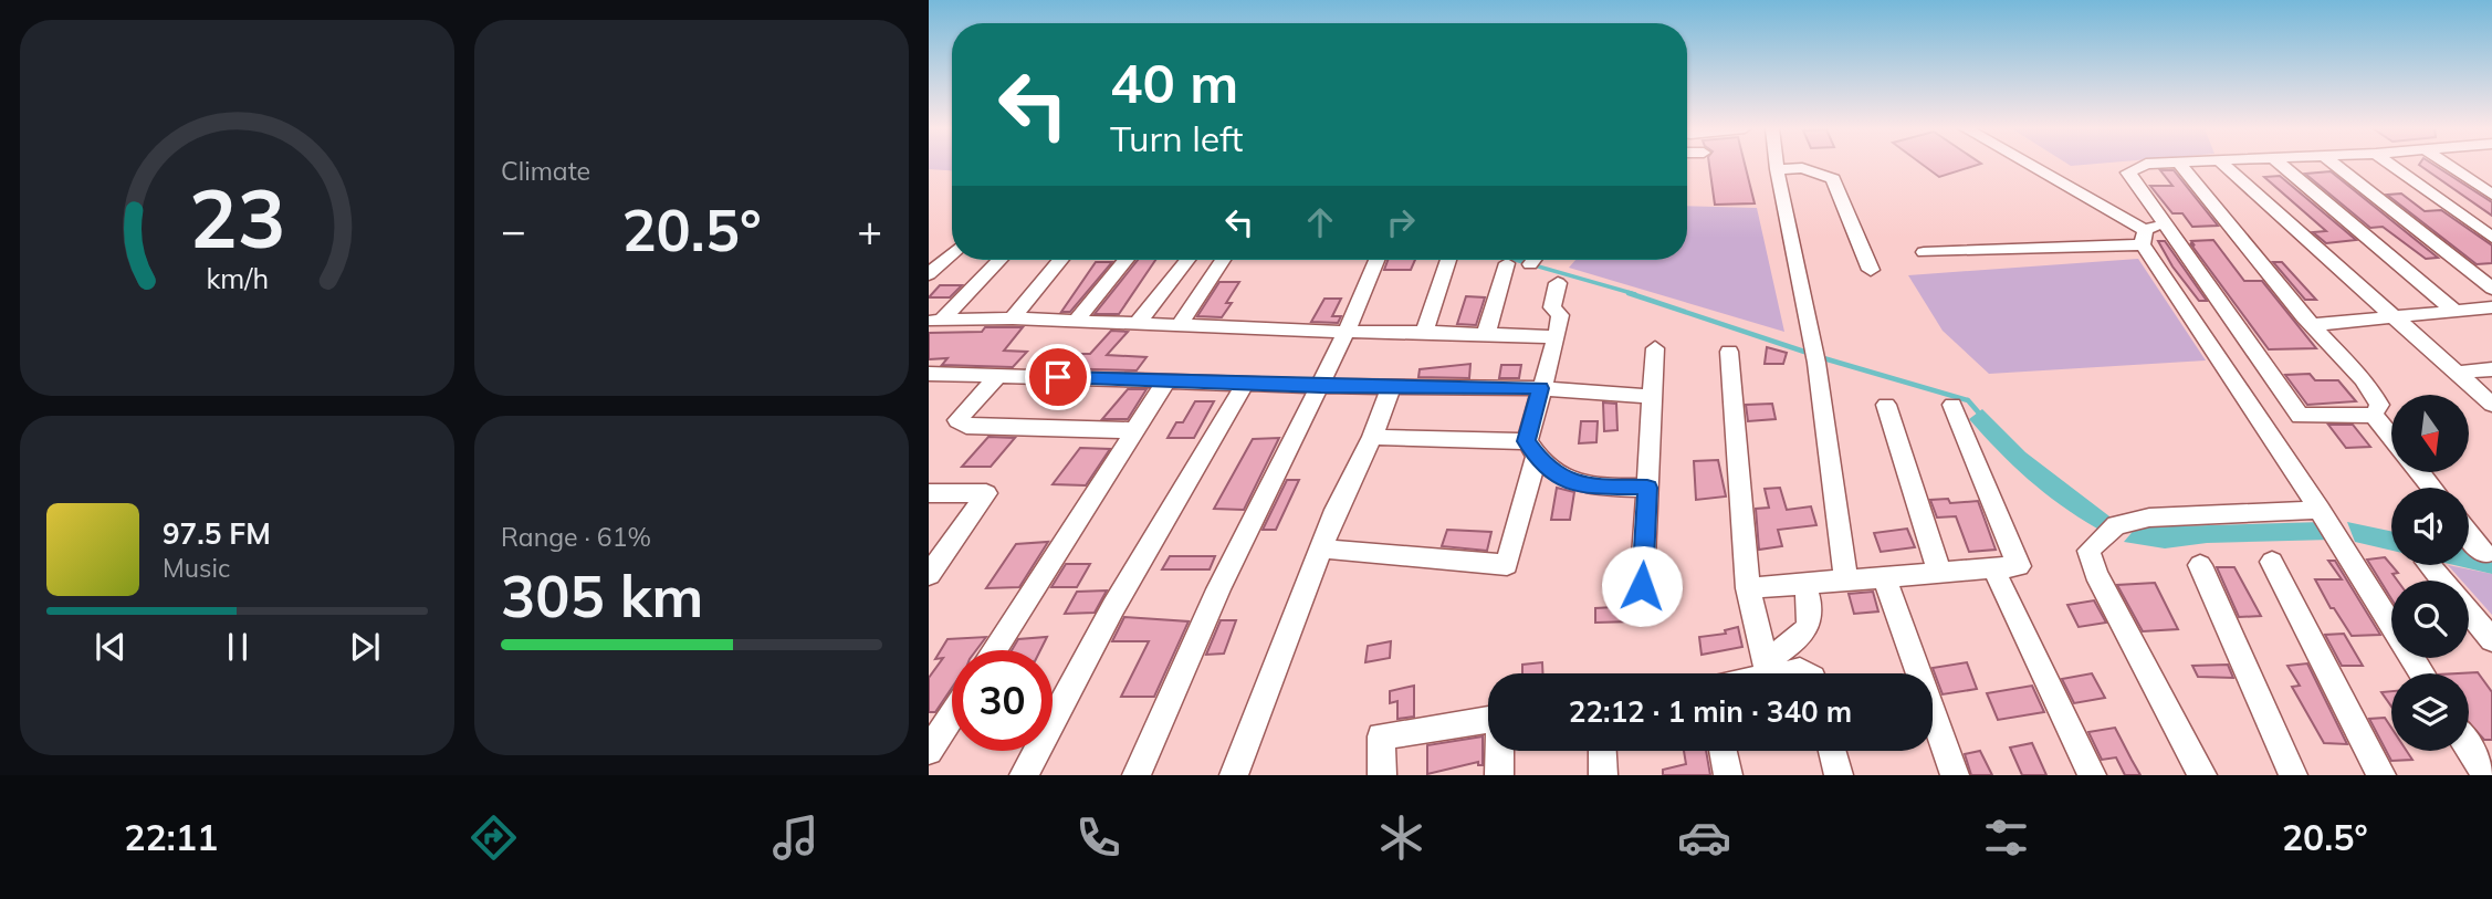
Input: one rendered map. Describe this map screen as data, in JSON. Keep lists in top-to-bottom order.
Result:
{
  "north": "bottom",
  "page": {
    "tile": [
      "Climate",
      ["Range · 61%", "305 km"]
    ],
    "turn": ["40 m", "Turn left"],
    "heat": ["−", "20.5°", "+"],
    "song": ["97.5 FM", "Music"],
    "limit": "30",
    "trip": "22:12 · 1 min · 340 m",
    "tabs": ["22:11", "20.5°"],
    "gauge": ["23", "km/h"]
  }
}
